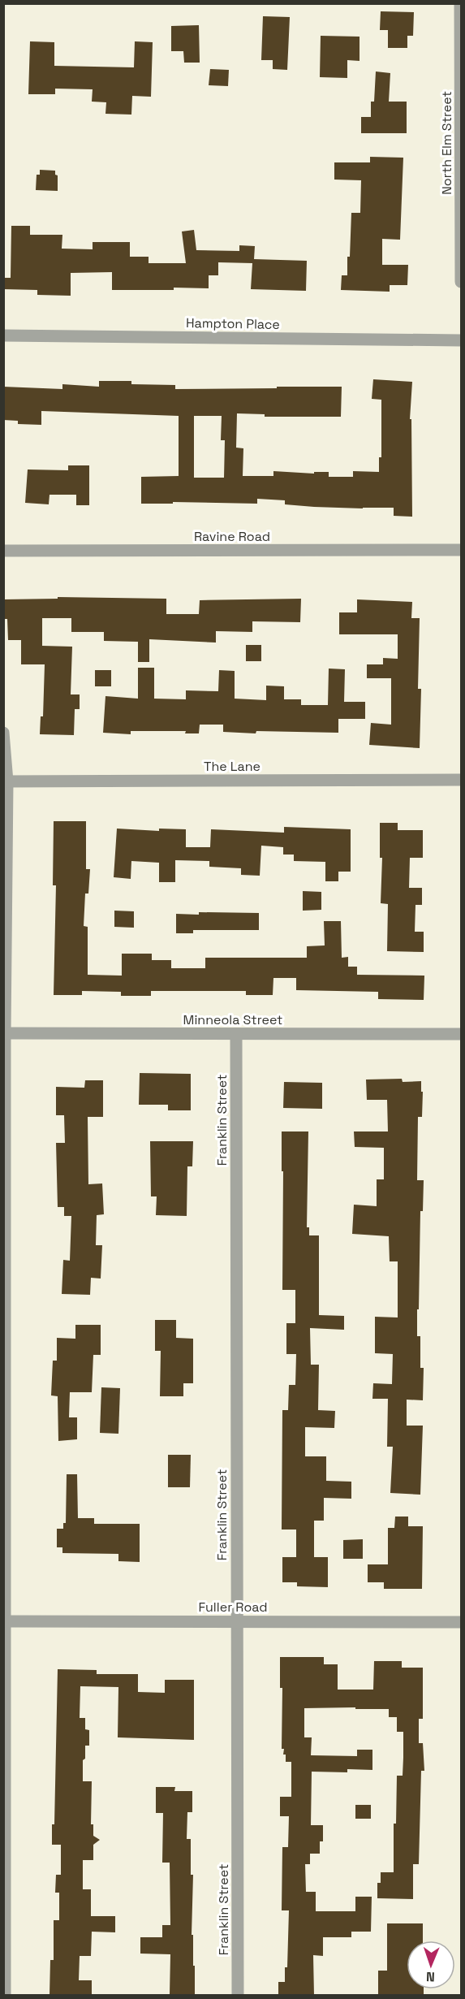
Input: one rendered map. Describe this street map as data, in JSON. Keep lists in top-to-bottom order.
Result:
{
  "streets": {
    "street": [
      "North Elm Street",
      "Hampton Place",
      "Ravine Road",
      "The Lane",
      "Minneola Street",
      "Franklin Street",
      "Fuller Road"
    ]
  },
  "crossings": [
    ["Minneola Street", "Franklin Street"],
    ["Franklin Street", "Fuller Road"]
  ],
  "north": "bottom"
}
